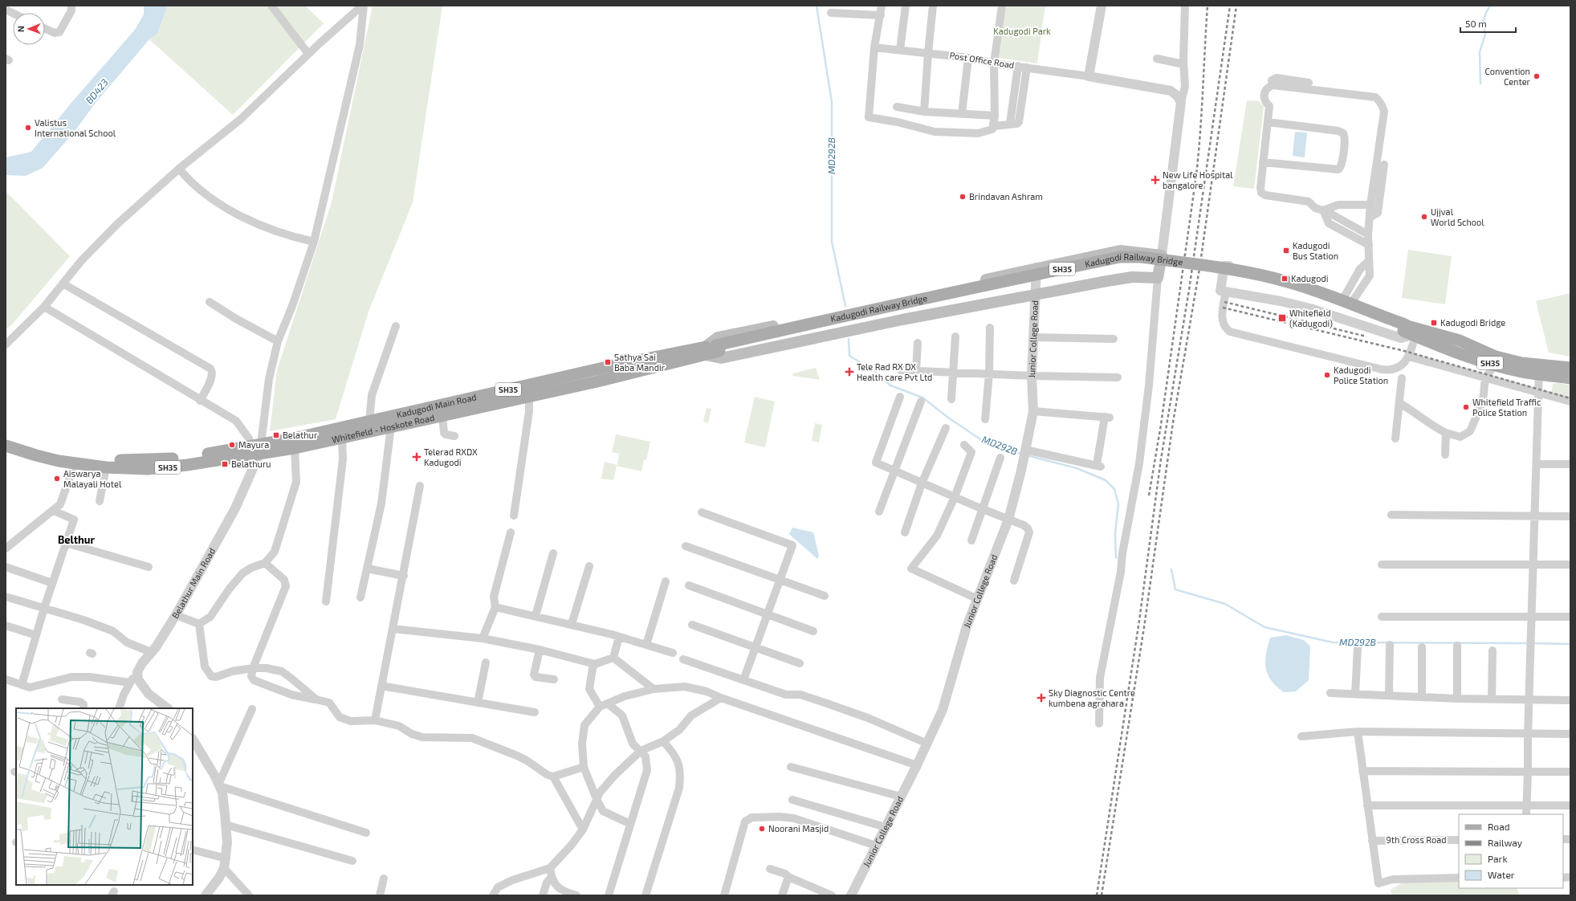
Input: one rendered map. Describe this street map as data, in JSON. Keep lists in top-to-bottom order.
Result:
{
  "streets": {
    "main road": [
      "Kadugodi Railway Bridge",
      "SH35",
      "Kadugodi Main Road",
      "Whitefield - Hoskote Road"
    ],
    "street": [
      "Post Office Road",
      "Junior College Road",
      "Belathur Main Road",
      "9th Cross Road"
    ]
  },
  "crossings": [
    ["Kadugodi Railway Bridge", "SH35"],
    ["Kadugodi Railway Bridge", "Kadugodi Main Road"],
    ["Kadugodi Main Road", "Whitefield - Hoskote Road"],
    ["Kadugodi Main Road", "Belathur Main Road"],
    ["Whitefield - Hoskote Road", "Belathur Main Road"]
  ],
  "districts": ["Belthur"],
  "water": ["BD423", "MD292B"],
  "parks": ["Kadugodi Park"],
  "places": {
    "other": [
      "Convention Center",
      "Valistus International School",
      "Brindavan Ashram",
      "Ujjval World School",
      "Kadugodi Police Station",
      "Whitefield Traffic Police Station",
      "Mayura",
      "Aiswarya Malayali Hotel",
      "Noorani Masjid"
    ],
    "health": [
      "New Life Hospital bangalore",
      "Tele Rad RX DX Health care Pvt Ltd",
      "Telerad RXDX Kadugodi",
      "Sky Diagnostic Centre kumbena agrahara"
    ],
    "transit": [
      "Kadugodi Bus Station",
      "Kadugodi",
      "Whitefield (Kadugodi)",
      "Kadugodi Bridge",
      "Sathya Sai Baba Mandir",
      "Belathur",
      "Belathuru"
    ]
  },
  "legend": [
    "Road",
    "Railway",
    "Park",
    "Water"
  ],
  "scale_bar": "50 m",
  "north": "left"
}
